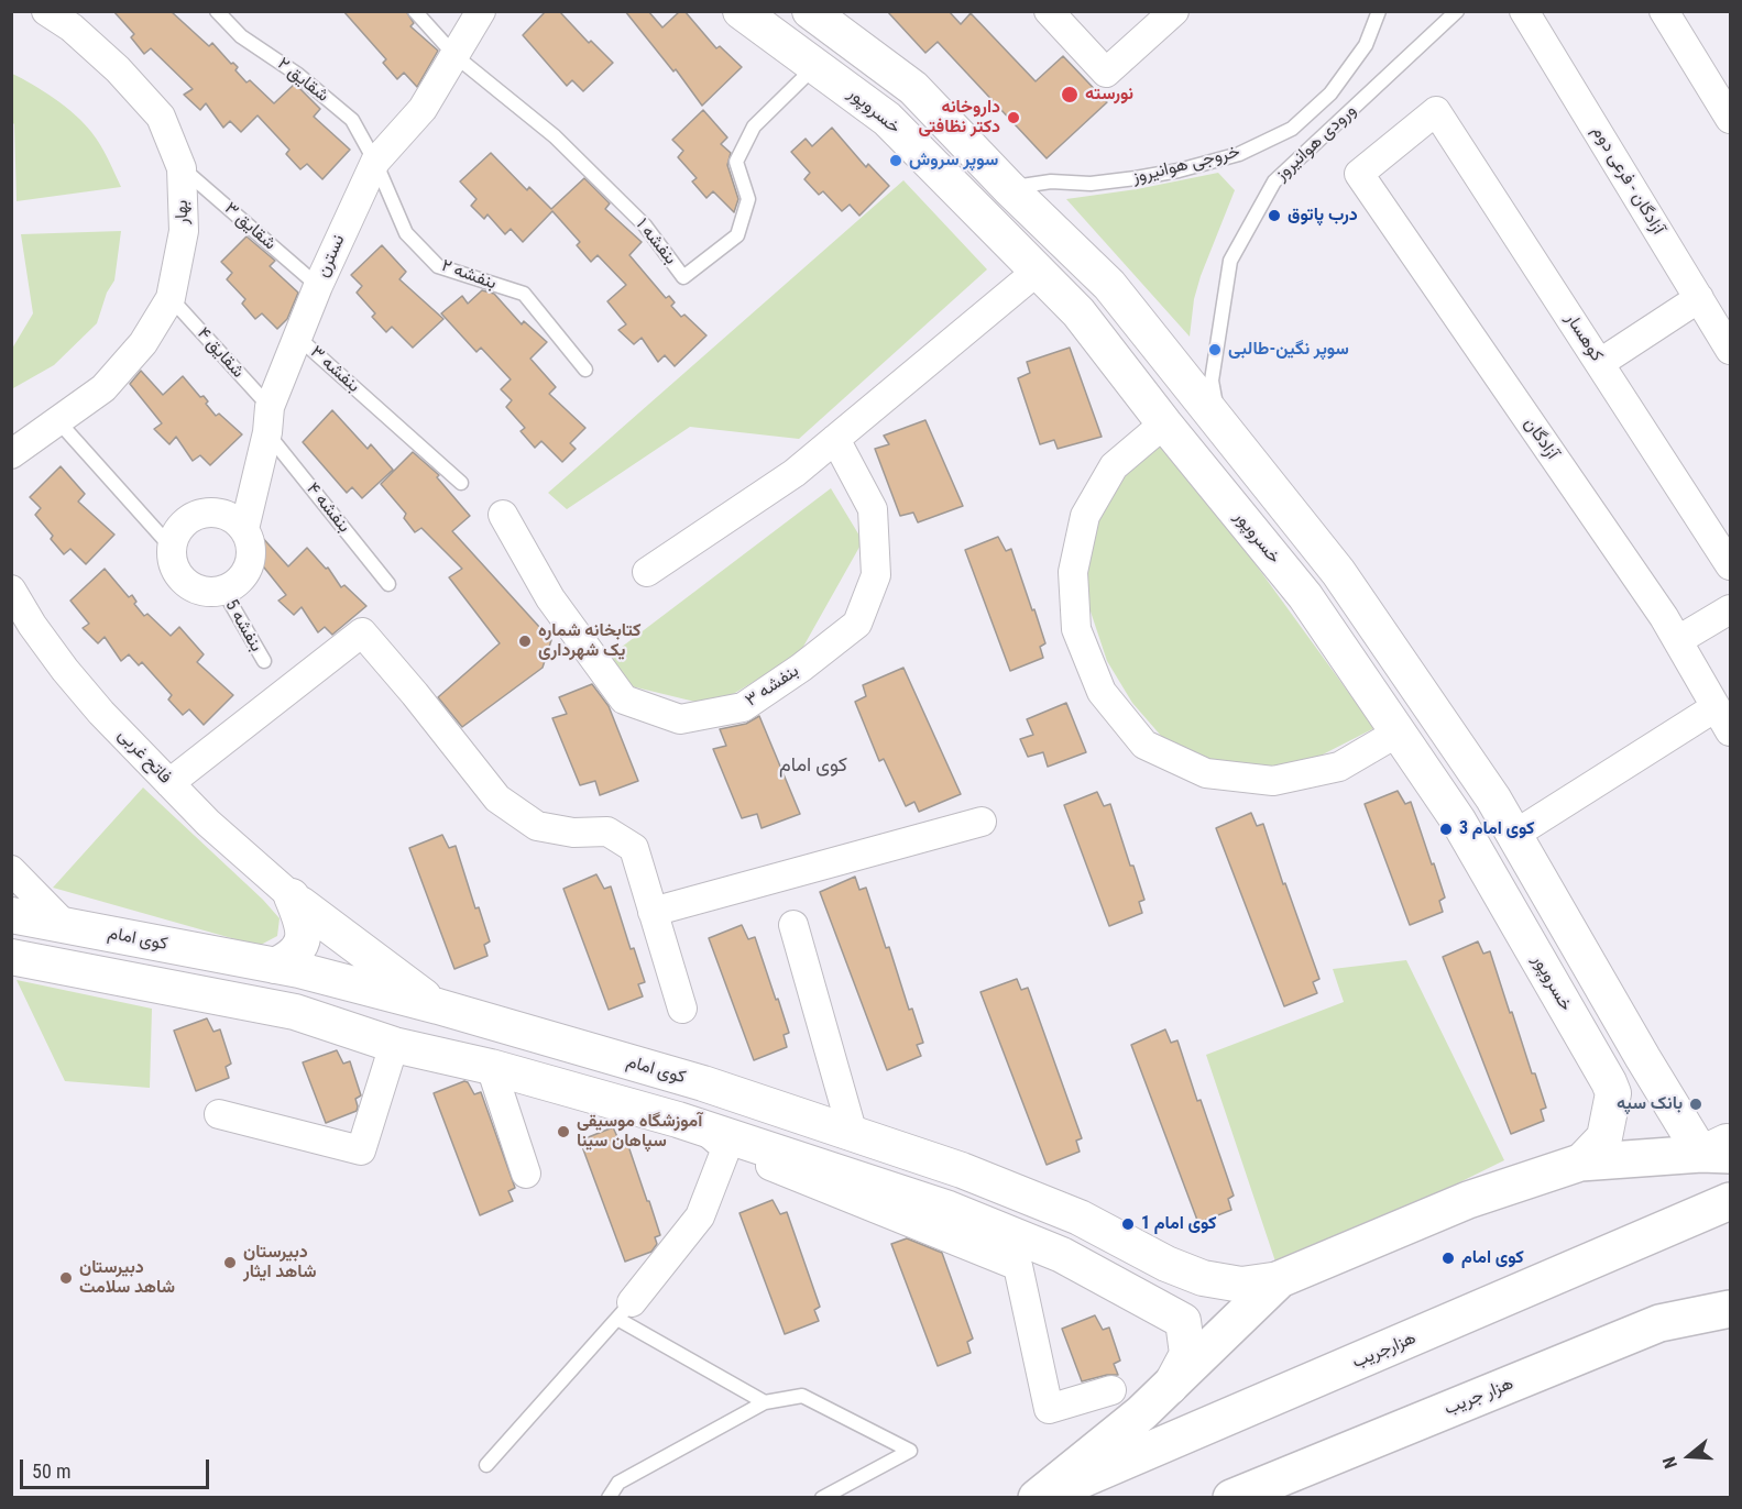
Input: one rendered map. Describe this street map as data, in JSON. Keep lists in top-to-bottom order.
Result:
{
  "streets": {
    "main road": ["هزارجریب", "هزار جریب"],
    "street": [
      "خسروپور",
      "آزادگان - فرعی دوم",
      "بهار",
      "نسترن",
      "کوهسار",
      "بنفشه ۳",
      "آزادگان",
      "فاتح غربی",
      "کوی امام"
    ],
    "lane": [
      "شقایق ۲",
      "ورودی هوانیروز",
      "خروجی هوانیروز",
      "شقایق ۳",
      "بنفشه ۱",
      "بنفشه ۲",
      "شقایق ۴",
      "بنفشه ۴",
      "بنفشه 5"
    ]
  },
  "crossings": [
    ["شقایق ۲", "نسترن"],
    ["شقایق ۲", "بنفشه ۲"],
    ["خسروپور", "بنفشه ۱"],
    ["بهار", "شقایق ۳"],
    ["بهار", "شقایق ۴"],
    ["شقایق ۳", "نسترن"],
    ["بنفشه ۱", "نسترن"],
    ["نسترن", "بنفشه ۲"],
    ["نسترن", "شقایق ۴"],
    ["نسترن", "بنفشه ۳"],
    ["نسترن", "بنفشه ۴"],
    ["نسترن", "بنفشه 5"],
    ["کوهسار", "آزادگان"],
    ["شقایق ۴", "بنفشه ۴"]
  ],
  "districts": ["کوی امام"],
  "places": [
    "نورسته",
    "داروخانه دکتر نظافتی",
    "سوپر سروش",
    "درب پاتوق",
    "سوپر نگین-طالبی",
    "کتابخانه شماره یک شهرداری",
    "کوی امام 3",
    "بانک سپه",
    "آموزشگاه موسیقی سپاهان سینا",
    "کوی امام 1",
    "کوی امام",
    "دبیرستان شاهد ایثار",
    "دبیرستان شاهد سلامت"
  ],
  "scale_bar": "50 m",
  "north": "left"
}
